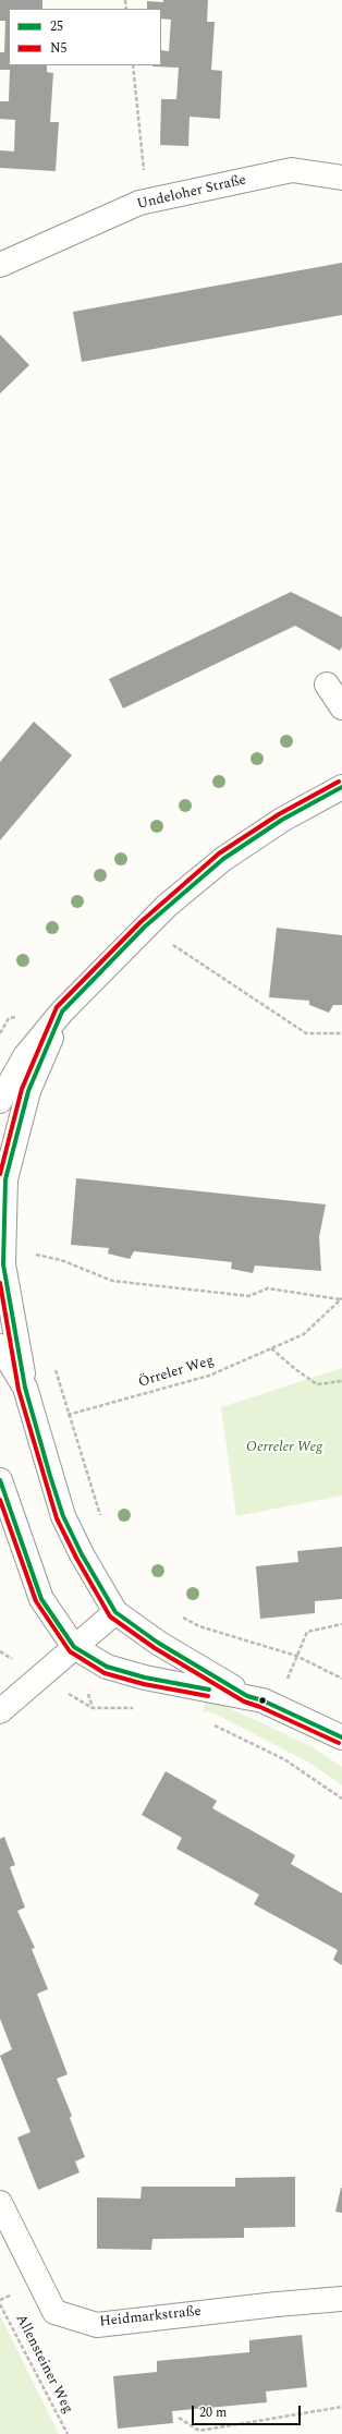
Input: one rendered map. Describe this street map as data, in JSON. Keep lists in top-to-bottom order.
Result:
{
  "streets": {
    "street": ["Undeloher Straße", "Heidmarkstraße"],
    "path": ["Örreler Weg", "Allensteiner Weg"]
  },
  "parks": ["Oerreler Weg"],
  "lines": ["transit line N5", "transit line 25"],
  "legend": ["25", "N5"],
  "scale_bar": "20 m"
}
